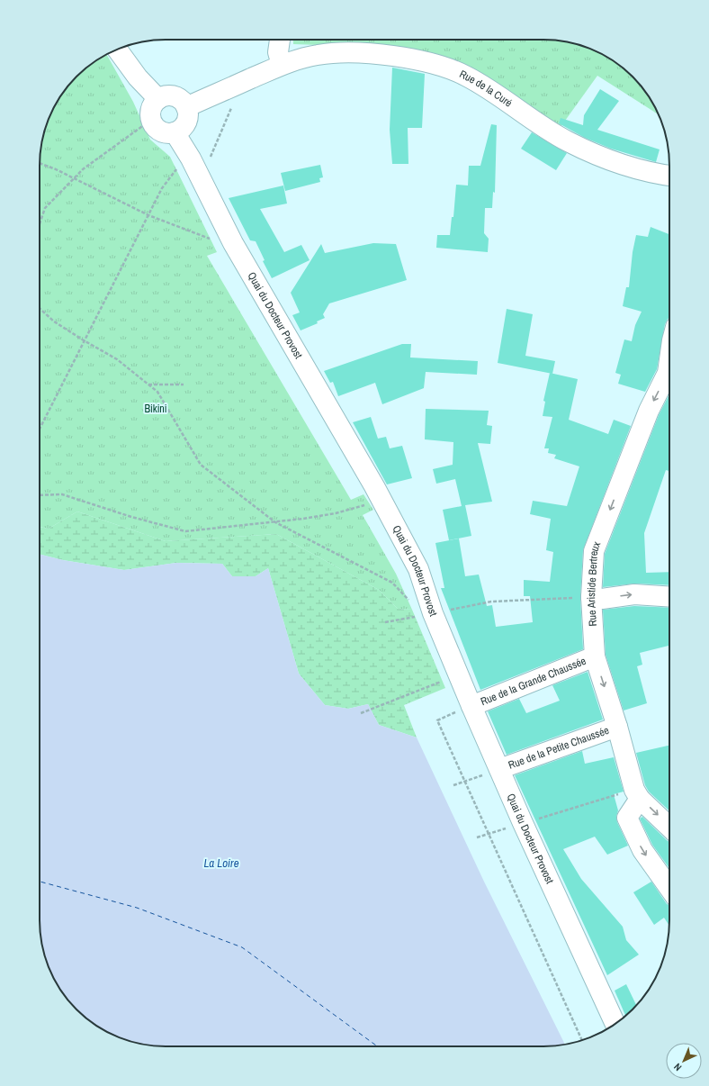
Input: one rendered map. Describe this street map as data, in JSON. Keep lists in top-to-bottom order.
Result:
{
  "streets": {
    "street": [
      "Rue de la Curé",
      "Quai du Docteur Provost",
      "Rue Aristide Bertreux",
      "Rue de la Grande Chaussée",
      "Rue de la Petite Chaussée"
    ]
  },
  "crossings": [
    ["Rue de la Curé", "Quai du Docteur Provost"],
    ["Quai du Docteur Provost", "Rue de la Grande Chaussée"],
    ["Quai du Docteur Provost", "Rue de la Petite Chaussée"],
    ["Rue Aristide Bertreux", "Rue de la Grande Chaussée"],
    ["Rue Aristide Bertreux", "Rue de la Petite Chaussée"]
  ],
  "one_way": ["Rue Aristide Bertreux"],
  "water": ["La Loire"],
  "parks": ["Bikini"],
  "north": "bottom left"
}
